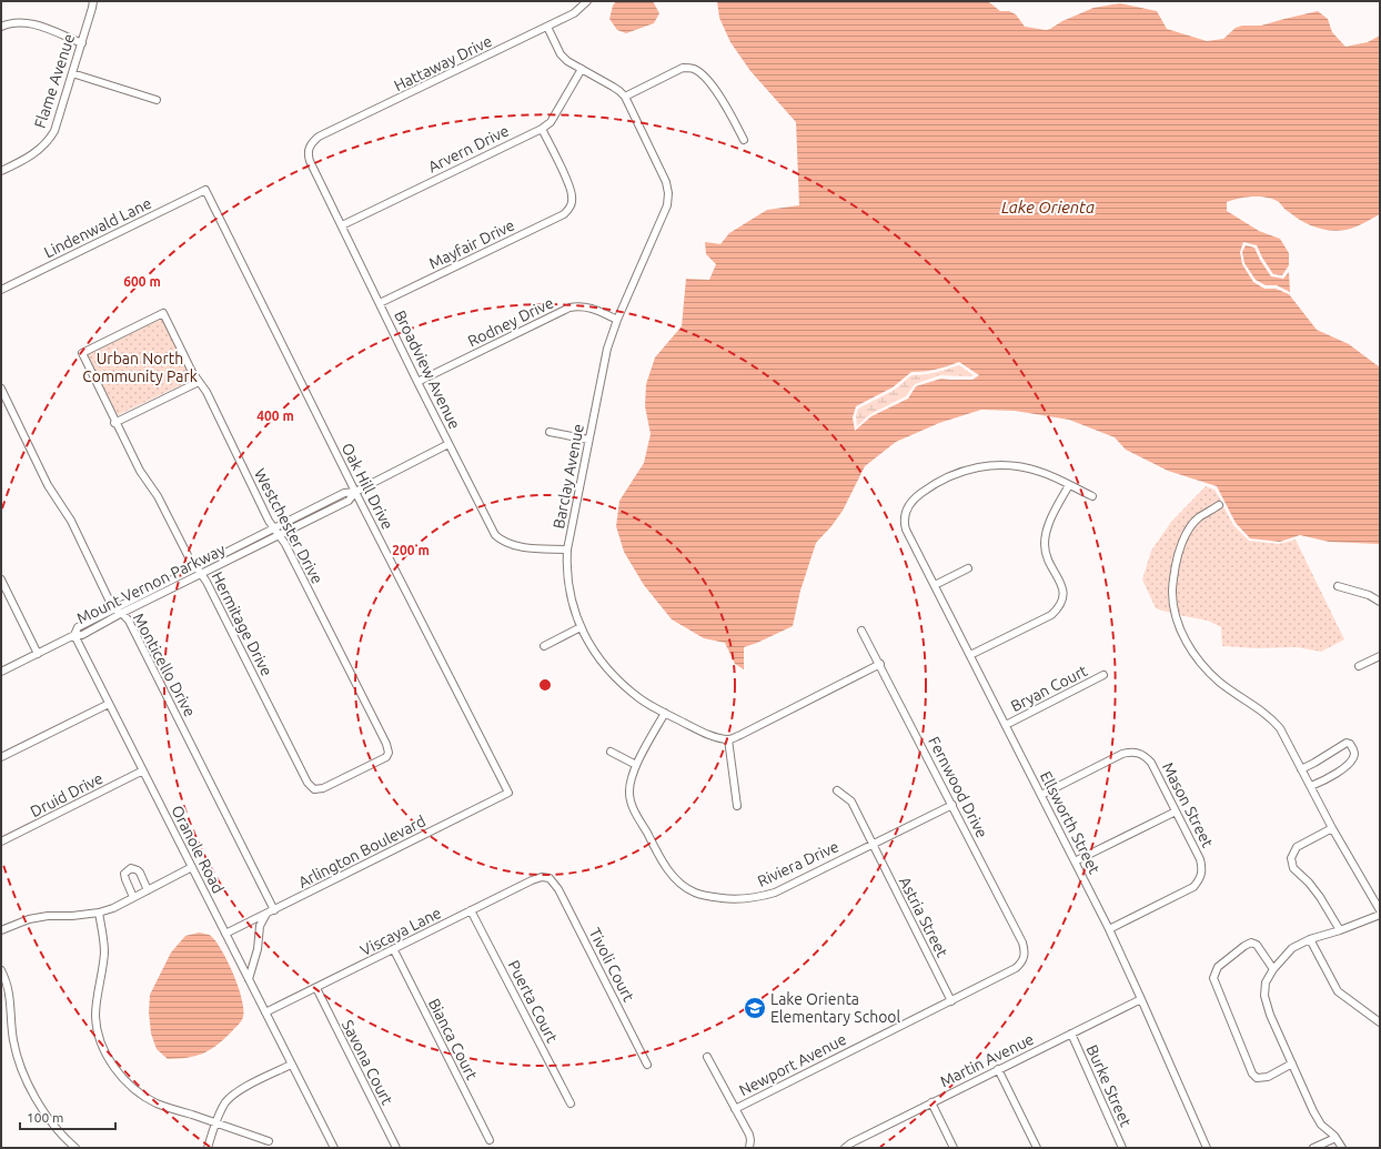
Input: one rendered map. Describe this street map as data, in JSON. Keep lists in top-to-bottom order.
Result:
{
  "streets": {
    "street": [
      "Hattaway Drive",
      "Flame Avenue",
      "Arvern Drive",
      "Lindenwald Lane",
      "Mayfair Drive",
      "Rodney Drive",
      "Broadview Avenue",
      "Barclay Avenue",
      "Oak Hill Drive",
      "Westchester Drive",
      "Mount Vernon Parkway",
      "Hermitage Drive",
      "Monticello Drive",
      "Bryan Court",
      "Fernwood Drive",
      "Druid Drive",
      "Mason Street",
      "Ellsworth Street",
      "Oranole Road",
      "Arlington Boulevard",
      "Riviera Drive",
      "Astria Street",
      "Viscaya Lane",
      "Tivoli Court",
      "Puerta Court",
      "Bianca Court",
      "Martin Avenue",
      "Savona Court",
      "Newport Avenue",
      "Burke Street"
    ]
  },
  "crossings": [
    ["Hattaway Drive", "Broadview Avenue"],
    ["Hattaway Drive", "Barclay Avenue"],
    ["Arvern Drive", "Mayfair Drive"],
    ["Arvern Drive", "Broadview Avenue"],
    ["Arvern Drive", "Barclay Avenue"],
    ["Lindenwald Lane", "Oak Hill Drive"],
    ["Mayfair Drive", "Broadview Avenue"],
    ["Rodney Drive", "Broadview Avenue"],
    ["Rodney Drive", "Barclay Avenue"],
    ["Broadview Avenue", "Barclay Avenue"],
    ["Broadview Avenue", "Mount Vernon Parkway"],
    ["Barclay Avenue", "Riviera Drive"],
    ["Oak Hill Drive", "Mount Vernon Parkway"],
    ["Oak Hill Drive", "Arlington Boulevard"],
    ["Westchester Drive", "Mount Vernon Parkway"],
    ["Westchester Drive", "Hermitage Drive"],
    ["Mount Vernon Parkway", "Hermitage Drive"],
    ["Mount Vernon Parkway", "Monticello Drive"],
    ["Mount Vernon Parkway", "Oranole Road"],
    ["Monticello Drive", "Arlington Boulevard"],
    ["Bryan Court", "Ellsworth Street"],
    ["Fernwood Drive", "Riviera Drive"],
    ["Fernwood Drive", "Newport Avenue"],
    ["Druid Drive", "Oranole Road"],
    ["Mason Street", "Ellsworth Street"],
    ["Ellsworth Street", "Martin Avenue"],
    ["Oranole Road", "Arlington Boulevard"],
    ["Oranole Road", "Viscaya Lane"],
    ["Riviera Drive", "Astria Street"],
    ["Astria Street", "Newport Avenue"],
    ["Viscaya Lane", "Tivoli Court"],
    ["Viscaya Lane", "Puerta Court"],
    ["Viscaya Lane", "Bianca Court"],
    ["Viscaya Lane", "Savona Court"],
    ["Martin Avenue", "Burke Street"]
  ],
  "water": ["Lake Orienta"],
  "parks": ["Urban North Community Park"],
  "places": {
    "school or university": ["Lake Orienta Elementary School"]
  },
  "scale_bar": "100 m",
  "rings": ["600 m", "400 m", "200 m"]
}
